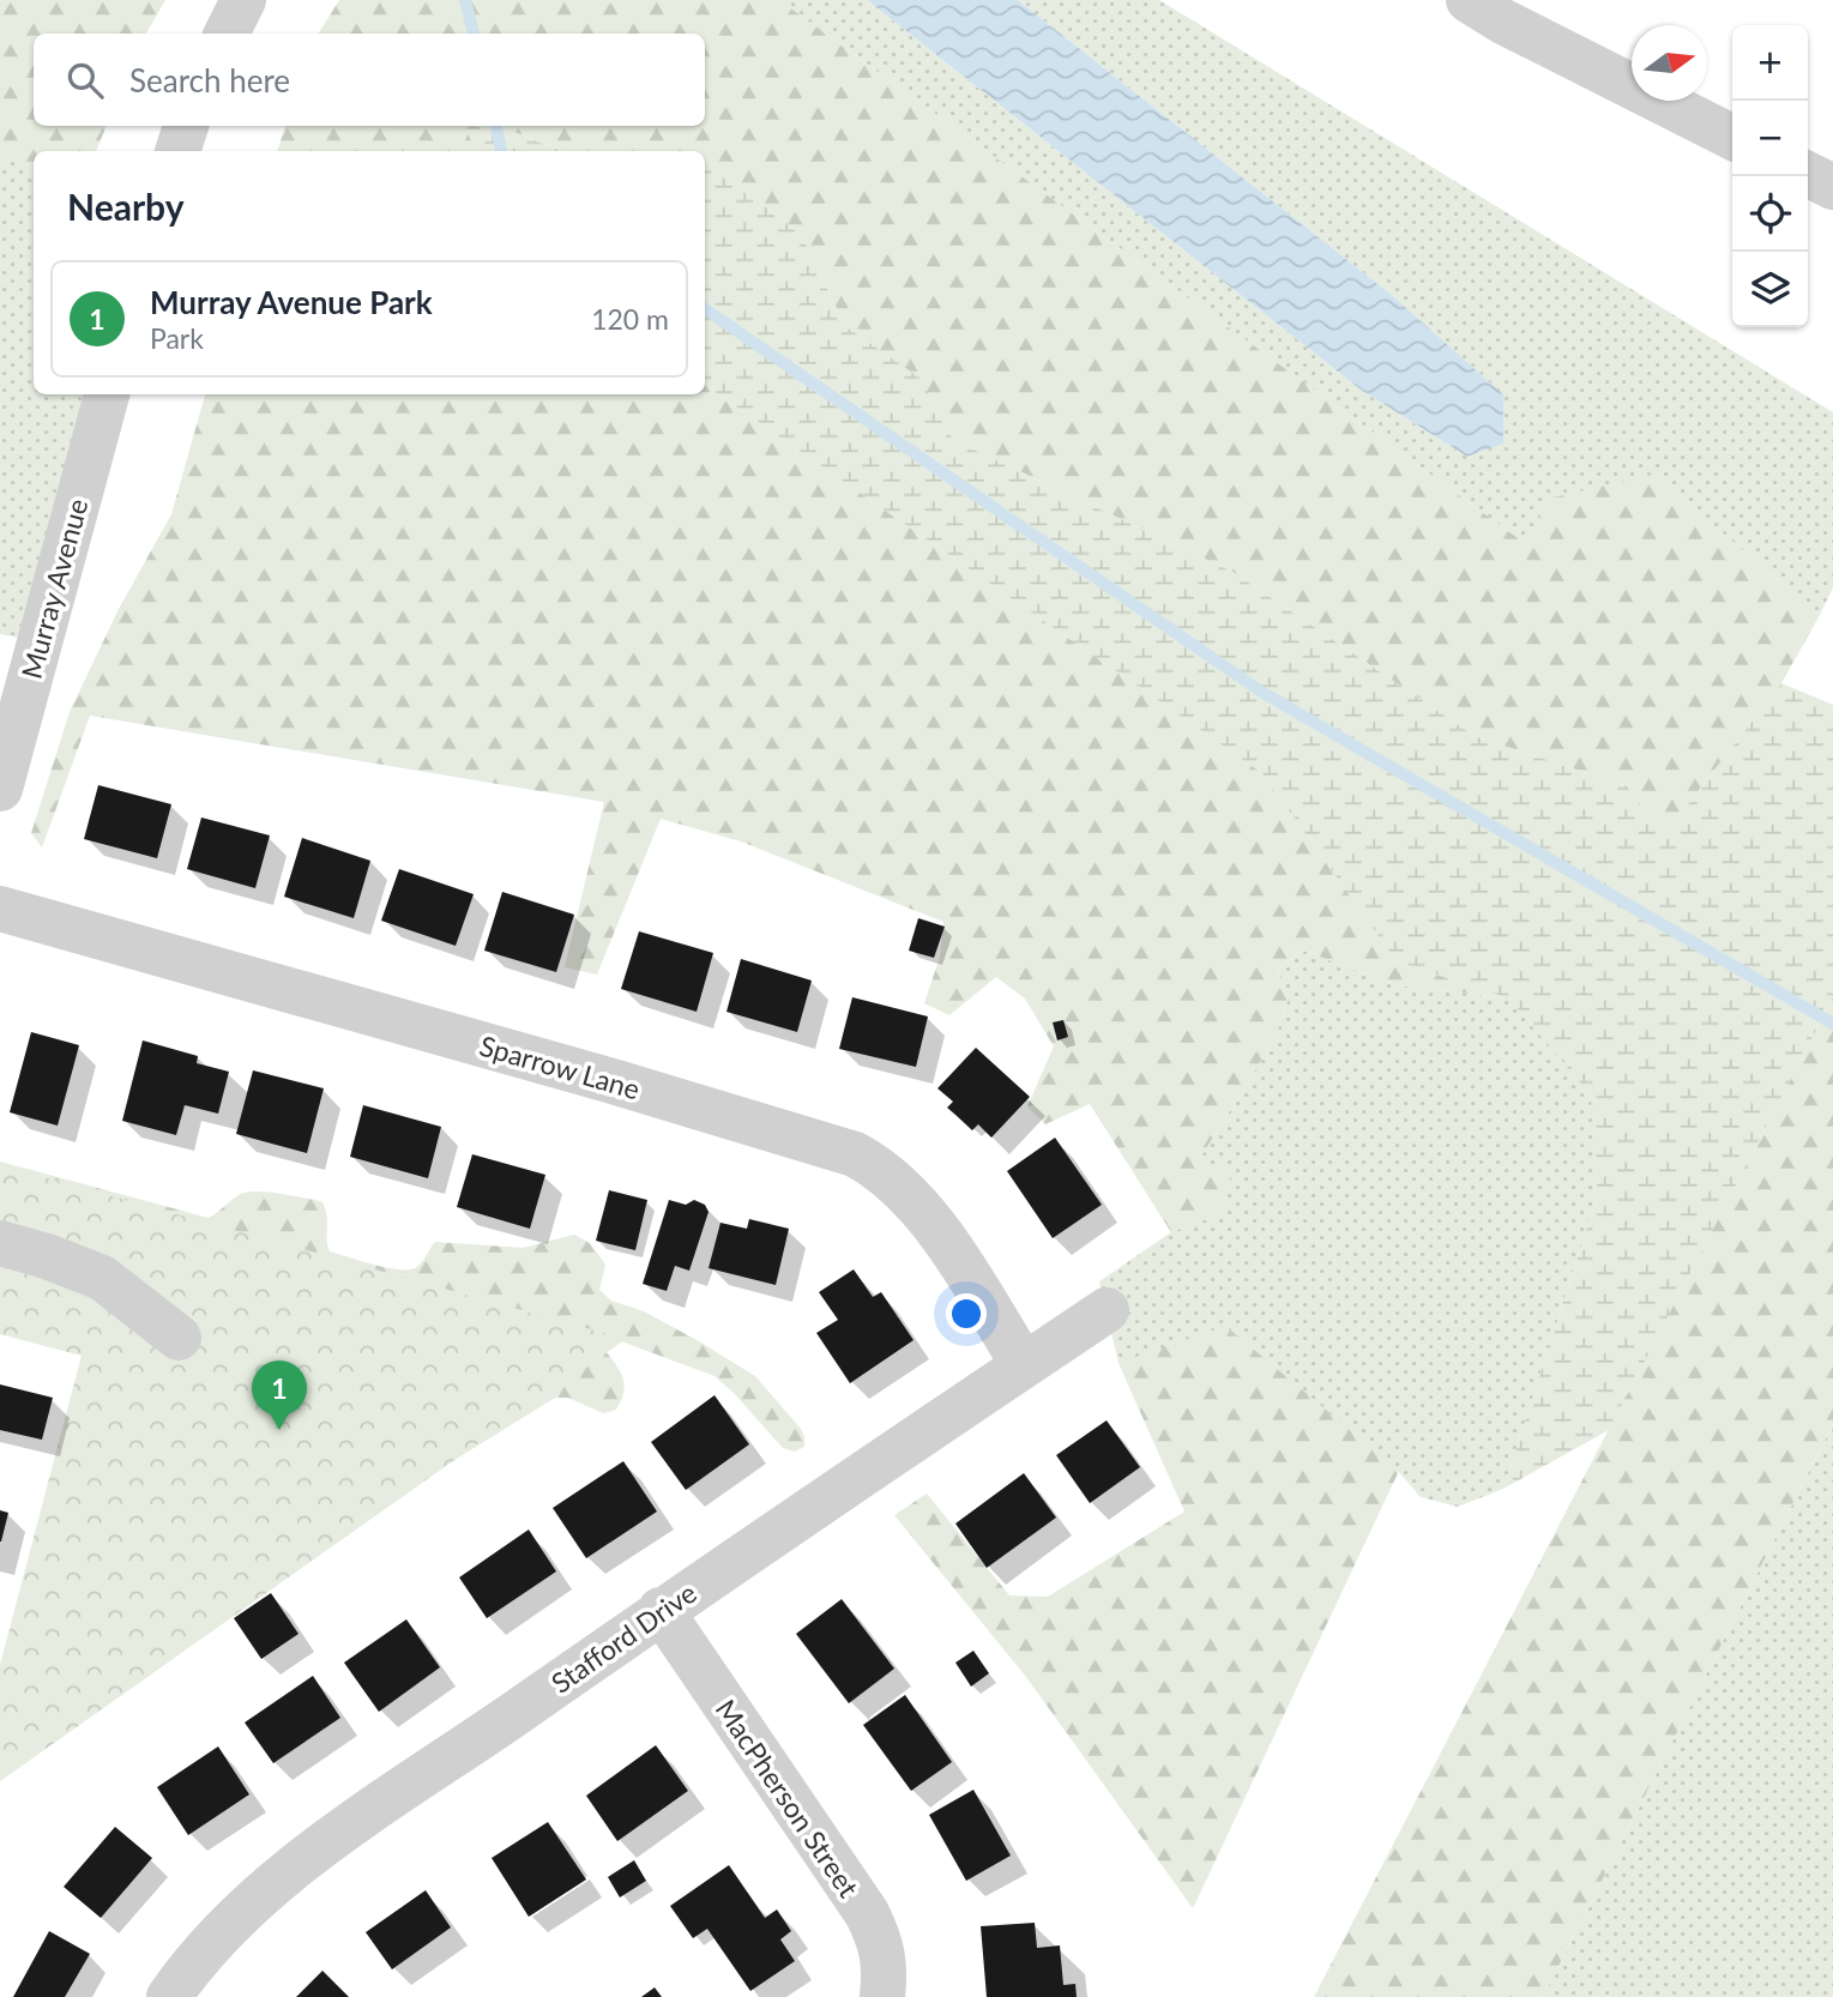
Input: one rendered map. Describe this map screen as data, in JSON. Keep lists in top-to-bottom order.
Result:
{
  "streets": {
    "street": [
      "Murray Avenue",
      "Sparrow Lane",
      "Stafford Drive",
      "MacPherson Street"
    ]
  },
  "crossings": [
    ["Sparrow Lane", "Stafford Drive"],
    ["Stafford Drive", "MacPherson Street"]
  ],
  "north": "right",
  "page": {
    "map_buttons": ["+", "−"],
    "search": "Search here",
    "heading": "Nearby",
    "list": [
      {
        "mark": "1",
        "name": "Murray Avenue Park",
        "note": "Park",
        "value": "120 m"
      }
    ],
    "pins": "1"
  }
}
